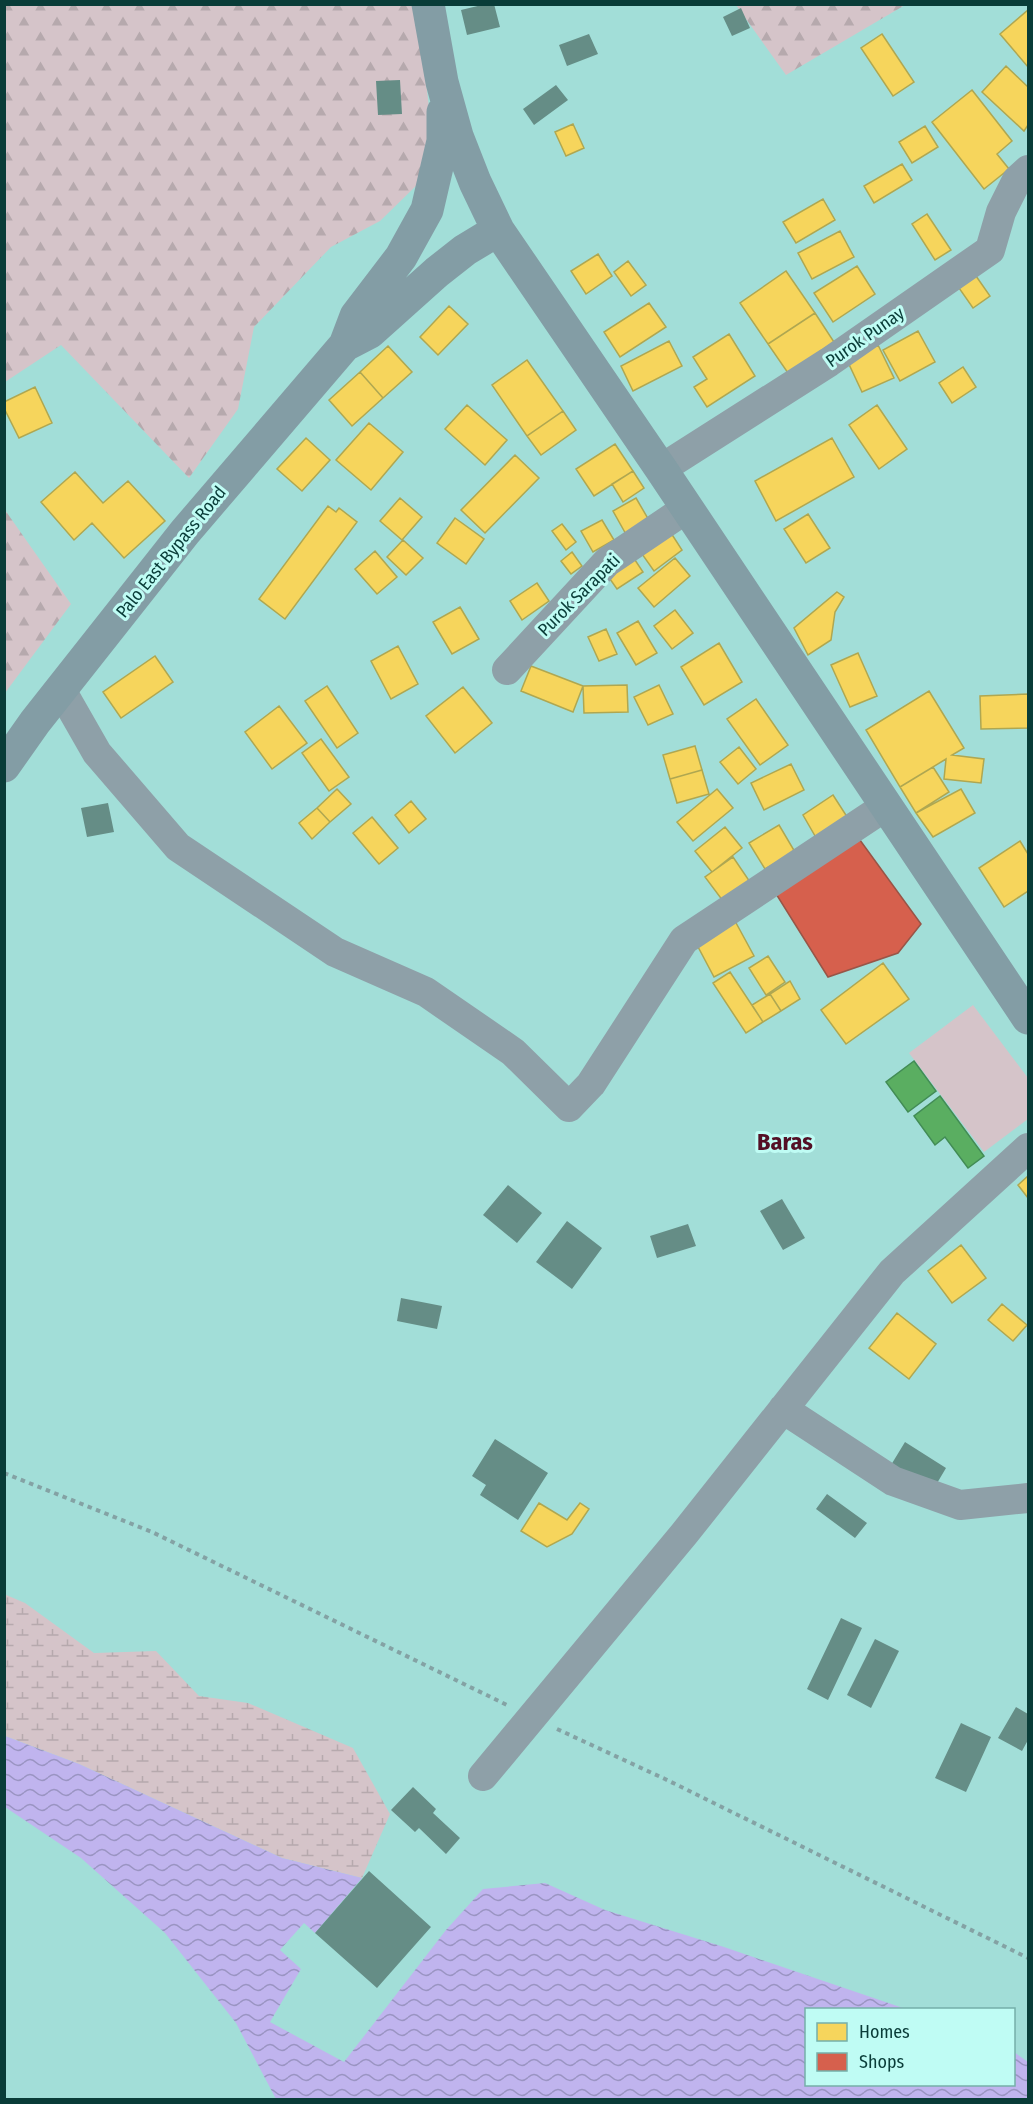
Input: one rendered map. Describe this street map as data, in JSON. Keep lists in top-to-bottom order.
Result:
{
  "streets": {
    "main road": ["Palo East Bypass Road"],
    "street": ["Purok Punay", "Purok Sarapati"]
  },
  "districts": ["Baras"],
  "legend": ["Homes", "Shops"]
}
